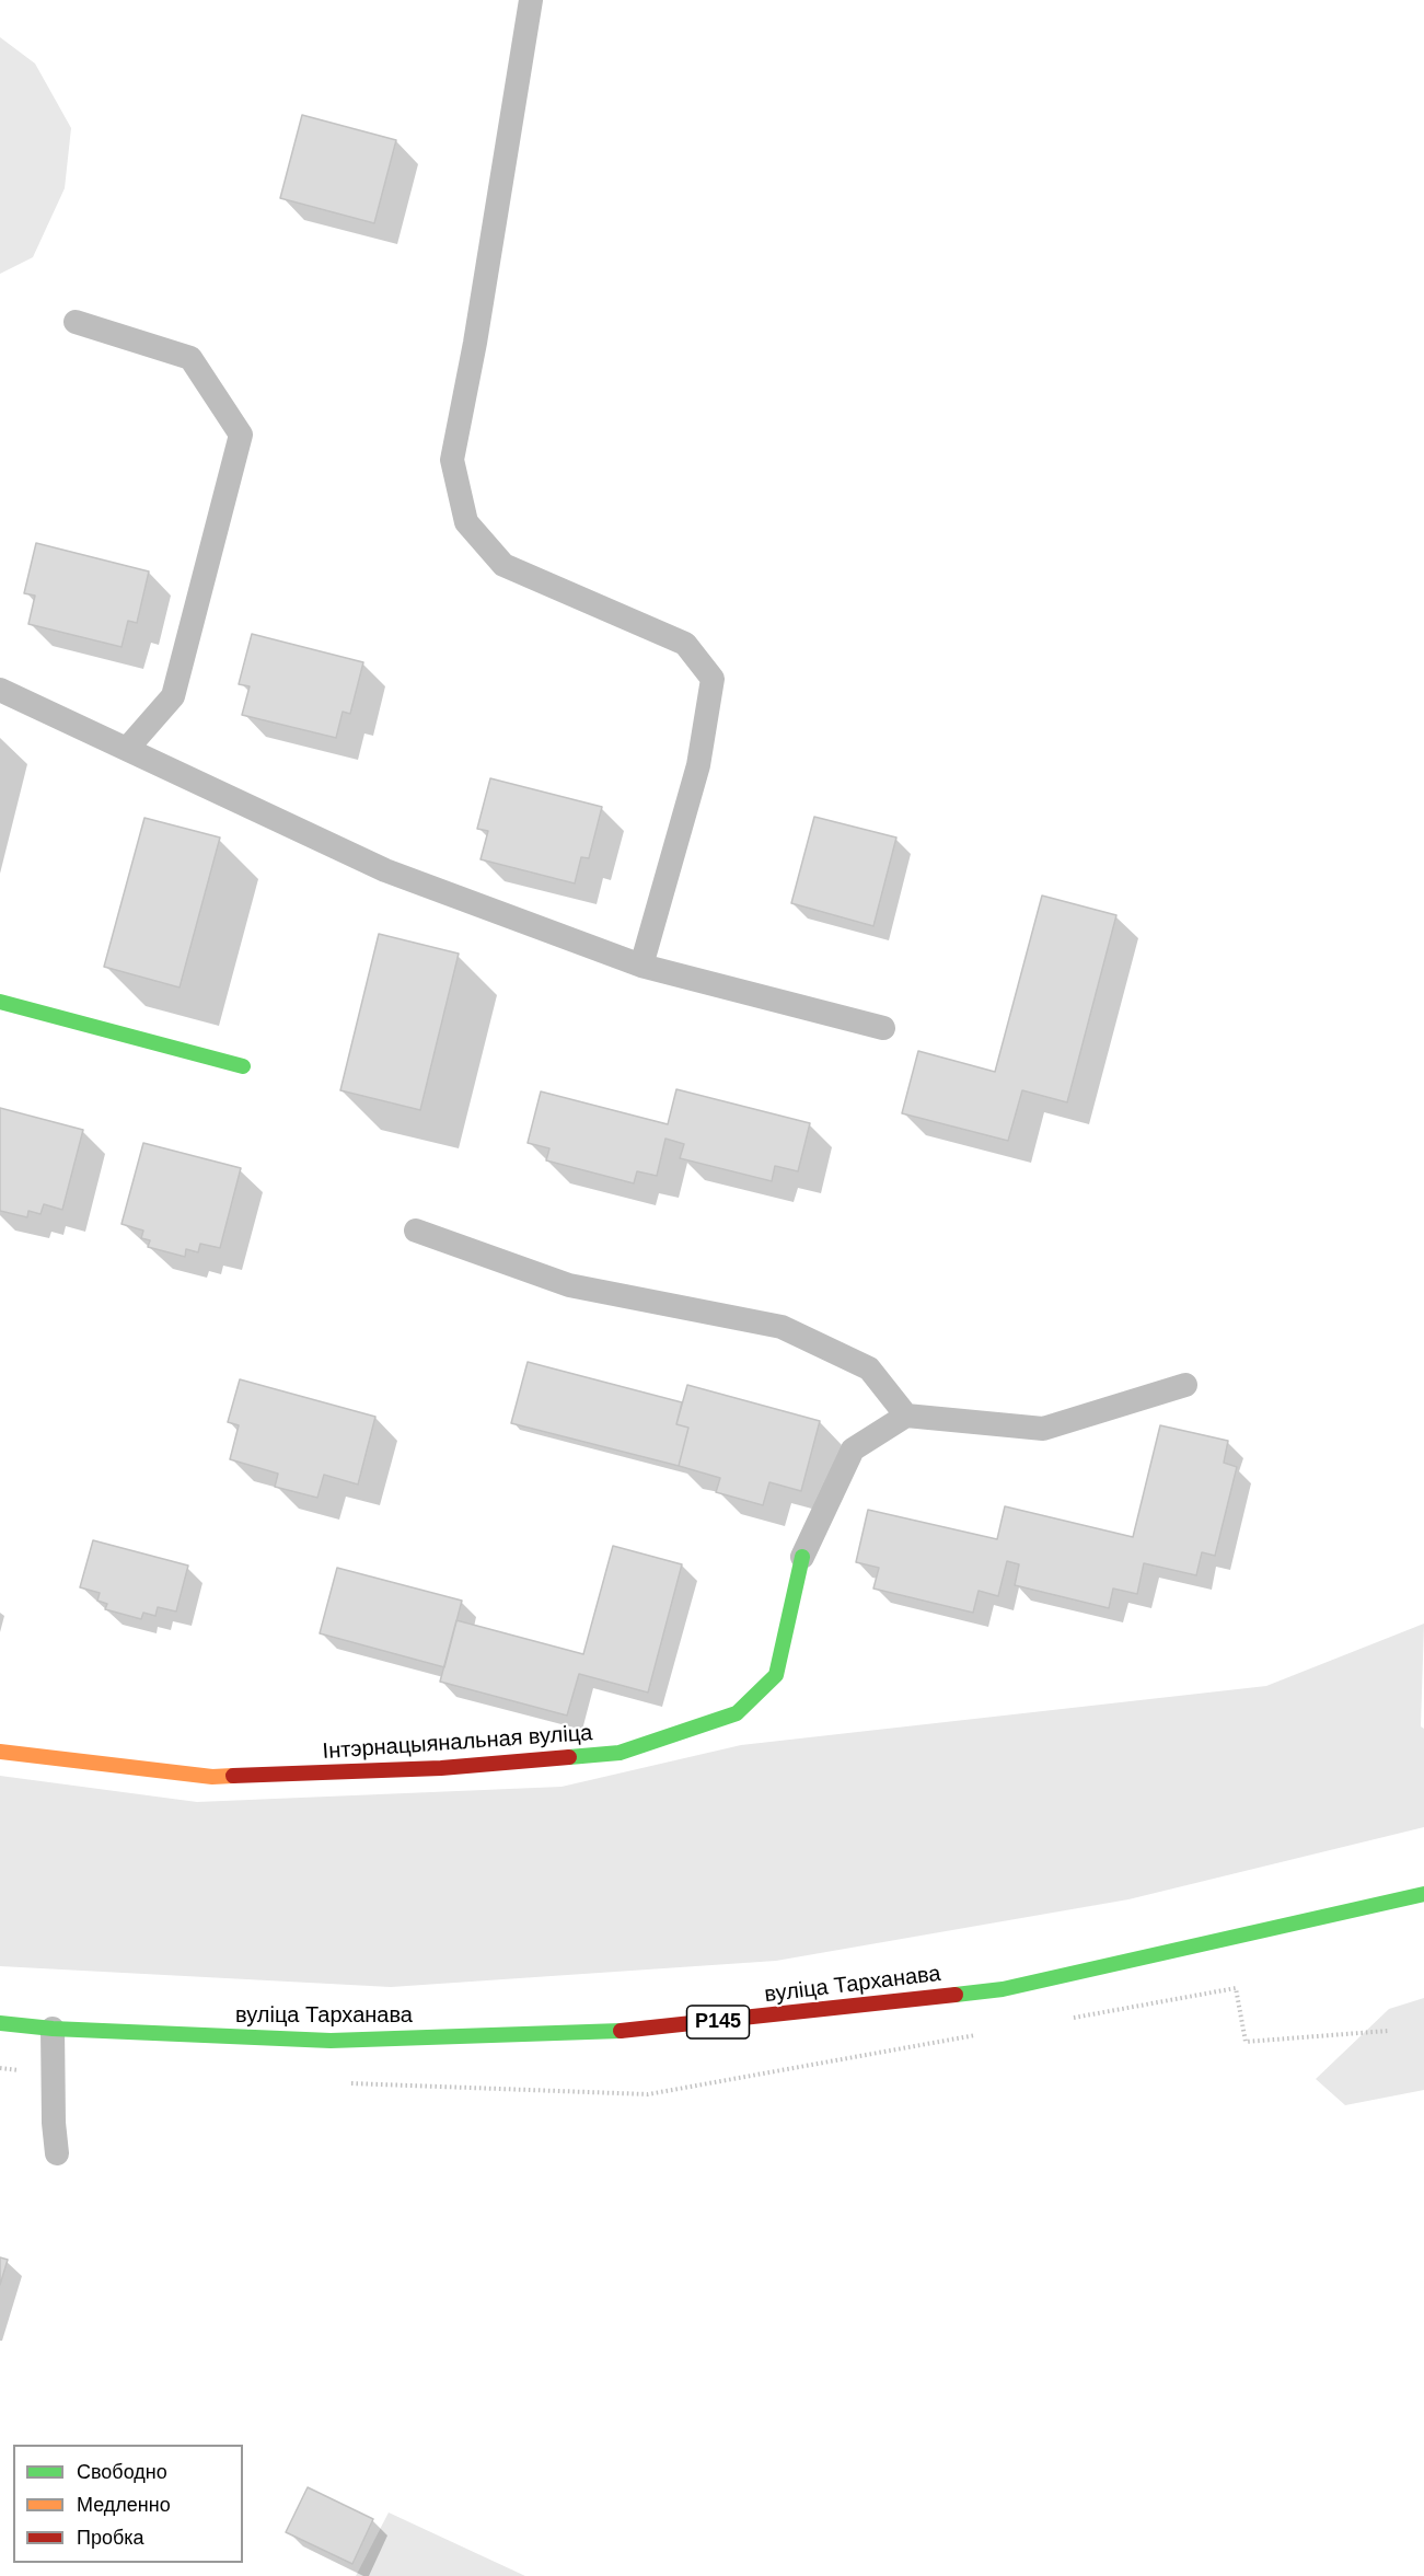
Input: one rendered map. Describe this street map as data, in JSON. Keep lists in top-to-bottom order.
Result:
{
  "streets": {
    "main road": ["Інтэрнацыянальная вуліца", "вуліца Тарханава", "Р145"]
  },
  "legend": ["Свободно", "Медленно", "Пробка"]
}
